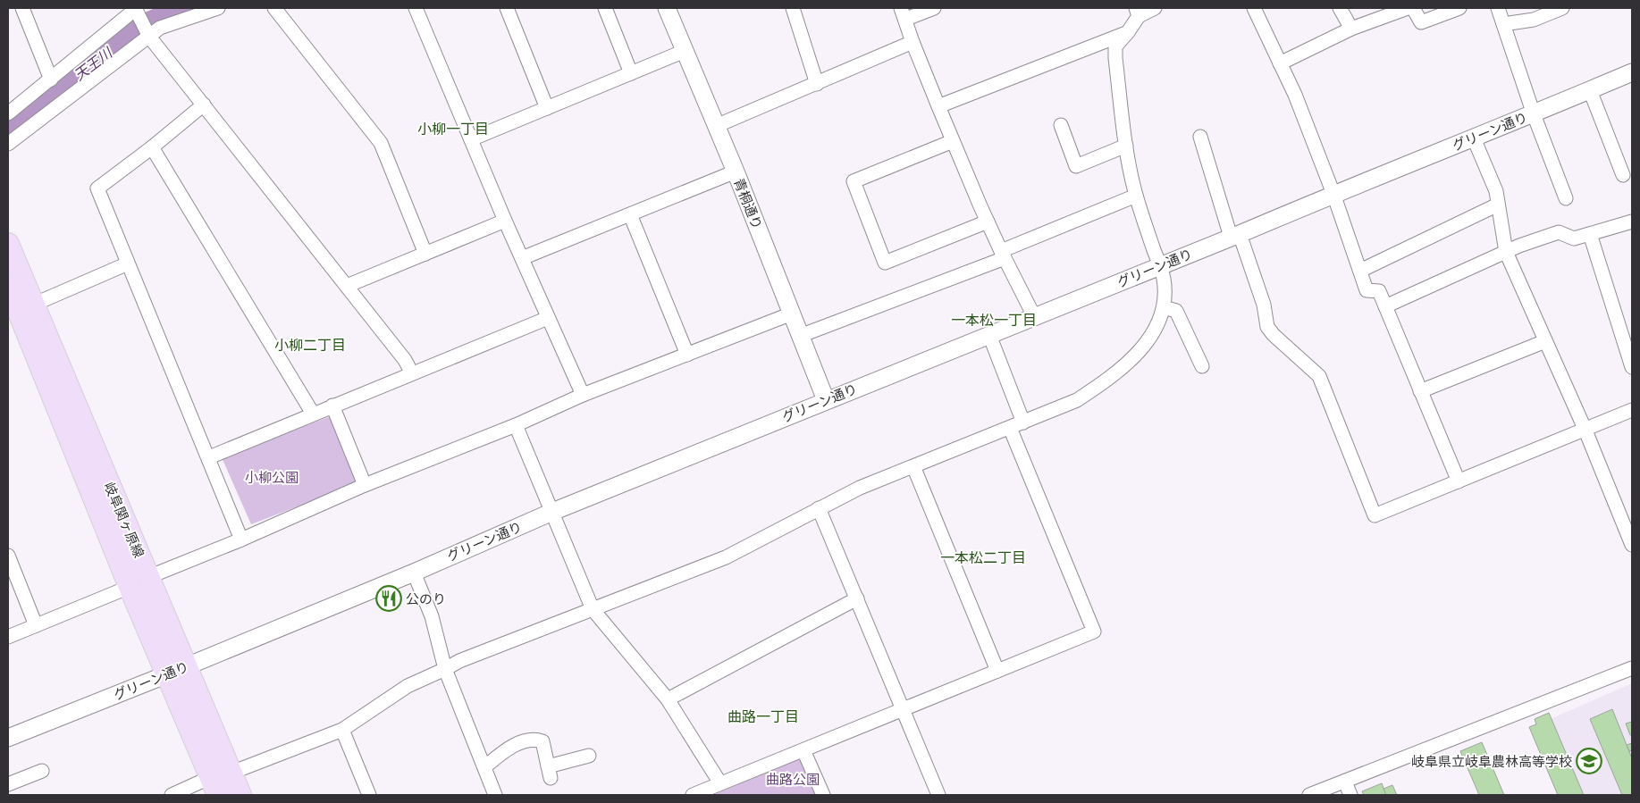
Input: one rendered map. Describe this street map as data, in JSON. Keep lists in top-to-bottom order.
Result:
{
  "streets": {
    "main road": ["岐阜関ヶ原線"],
    "street": ["グリーン通り", "青桐通り"]
  },
  "crossings": [
    ["グリーン通り", "青桐通り"],
    ["グリーン通り", "岐阜関ヶ原線"]
  ],
  "districts": [
    "小柳一丁目",
    "一本松一丁目",
    "小柳二丁目",
    "一本松二丁目",
    "曲路一丁目"
  ],
  "water": ["天王川"],
  "parks": ["小柳公園", "曲路公園"],
  "places": {
    "restaurant": ["公のり"],
    "school or university": ["岐阜県立岐阜農林高等学校"]
  }
}
